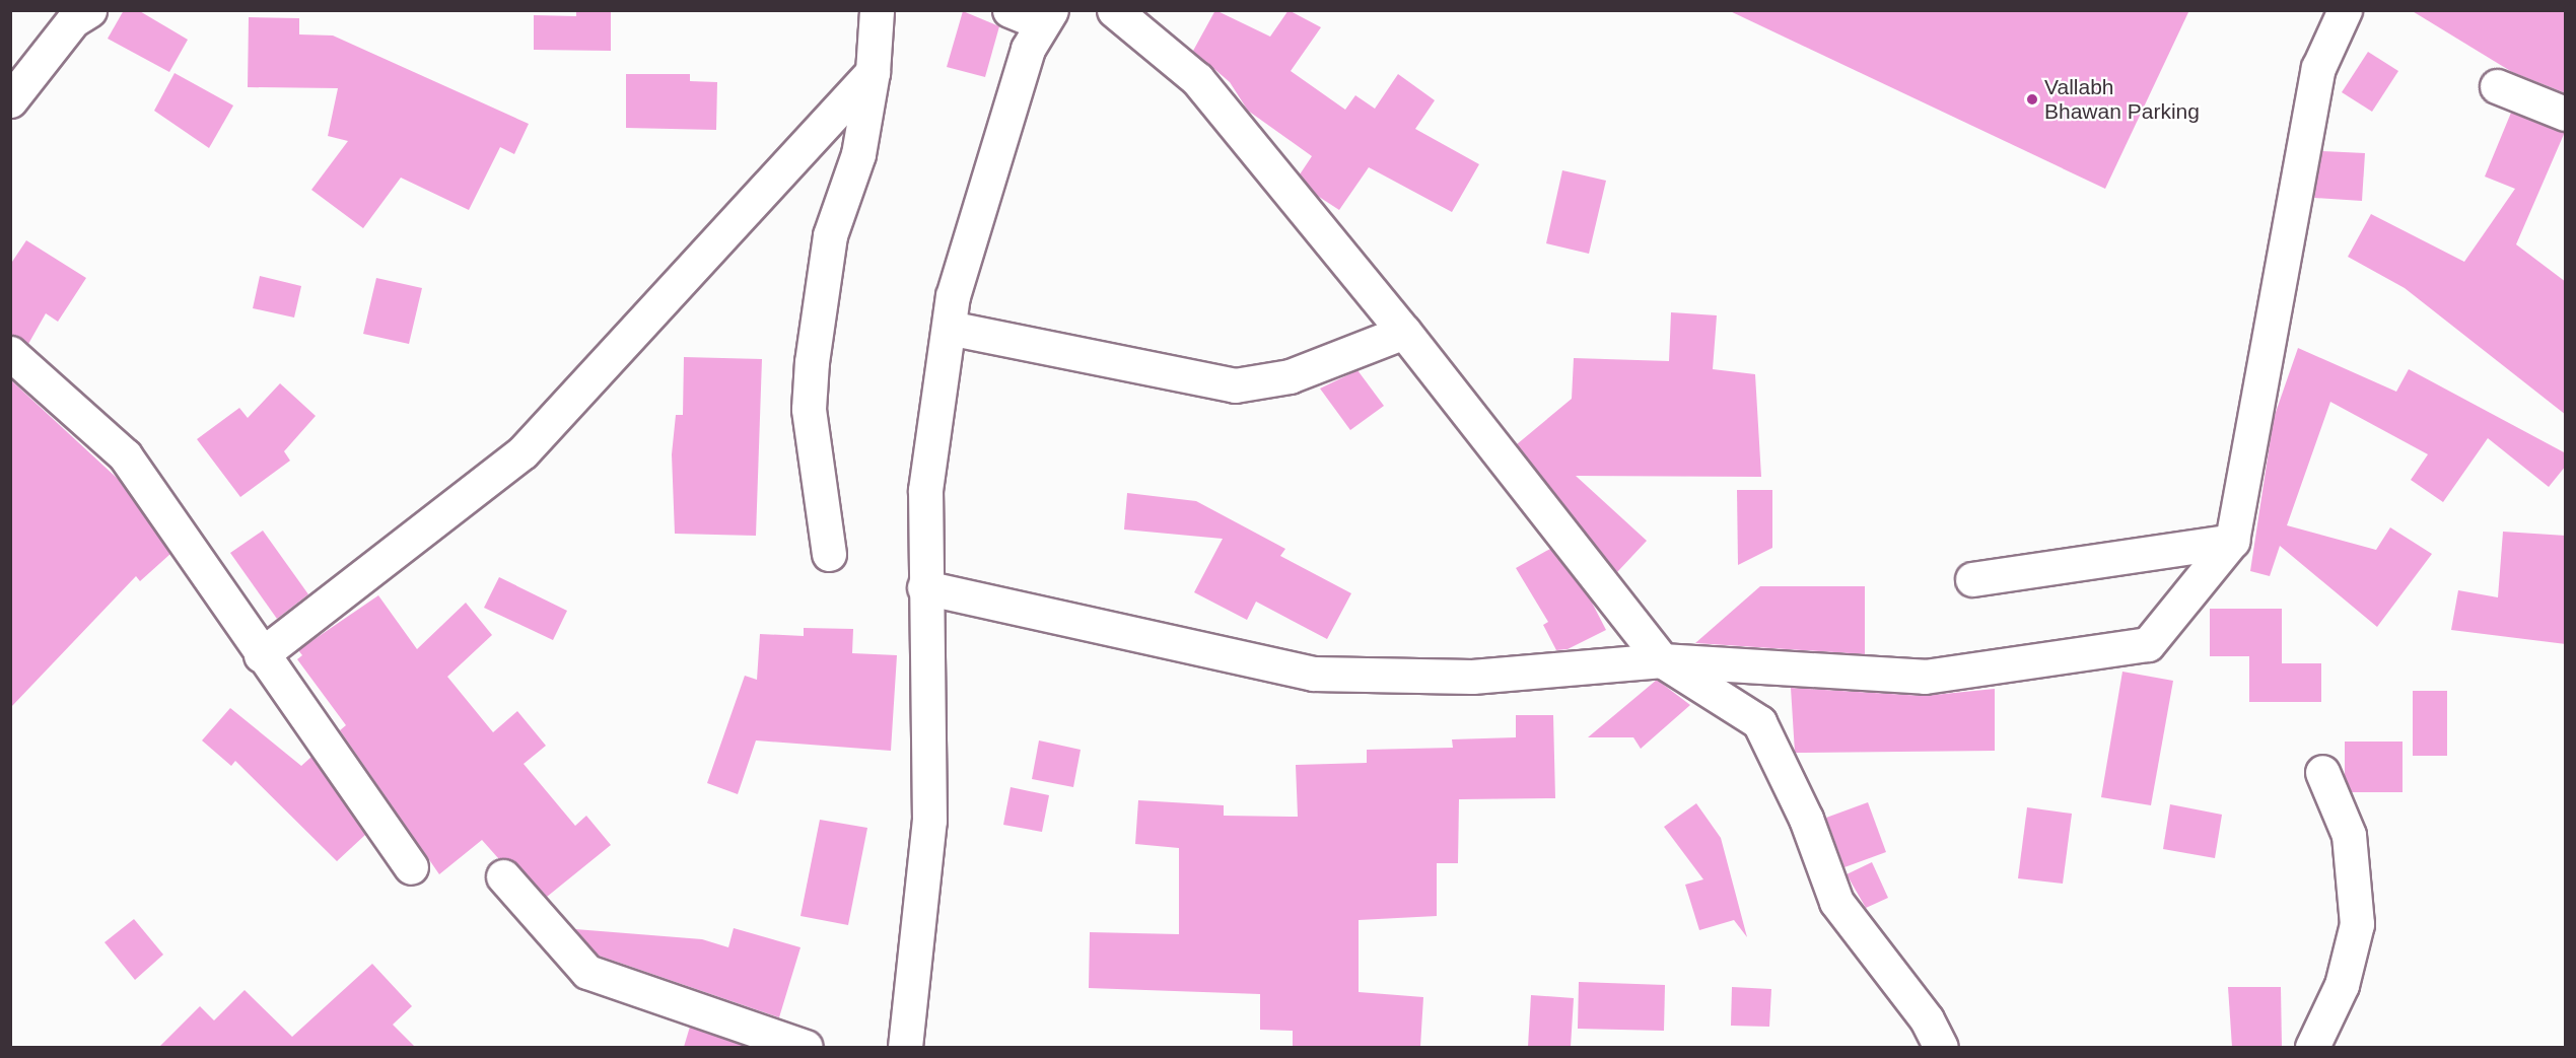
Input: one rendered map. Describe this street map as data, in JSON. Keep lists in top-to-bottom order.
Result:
{
  "places": ["Vallabh Bhawan Parking"]
}
